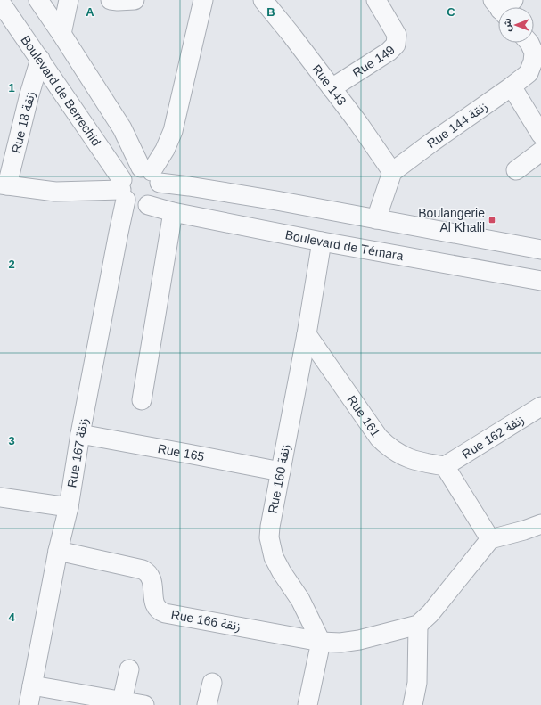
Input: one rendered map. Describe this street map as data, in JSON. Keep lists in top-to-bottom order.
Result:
{
  "streets": {
    "street": [
      "Rue 149",
      "Rue 143",
      "Boulevard de Berrechid",
      "Rue 18 زنقة",
      "Rue 144 زنقة",
      "Boulevard de Témara",
      "Rue 161",
      "Rue 162 زنقة",
      "Rue 165",
      "Rue 167 زنقة",
      "Rue 160 زنقة",
      "Rue 166 زنقة"
    ]
  },
  "crossings": [
    ["Rue 149", "Rue 143"],
    ["Rue 143", "Rue 144 زنقة"],
    ["Boulevard de Berrechid", "Rue 18 زنقة"],
    ["Boulevard de Berrechid", "Boulevard de Témara"],
    ["Boulevard de Berrechid", "Rue 167 زنقة"],
    ["Boulevard de Témara", "Rue 167 زنقة"],
    ["Boulevard de Témara", "Rue 160 زنقة"],
    ["Rue 161", "Rue 162 زنقة"],
    ["Rue 161", "Rue 160 زنقة"],
    ["Rue 165", "Rue 167 زنقة"],
    ["Rue 165", "Rue 160 زنقة"],
    ["Rue 167 زنقة", "Rue 166 زنقة"],
    ["Rue 160 زنقة", "Rue 166 زنقة"]
  ],
  "places": {
    "transit": ["Boulangerie Al Khalil"]
  },
  "north": "left",
  "grid": {
    "columns": ["A", "B", "C"],
    "rows": [
      "1",
      "2",
      "3",
      "4"
    ]
  }
}
